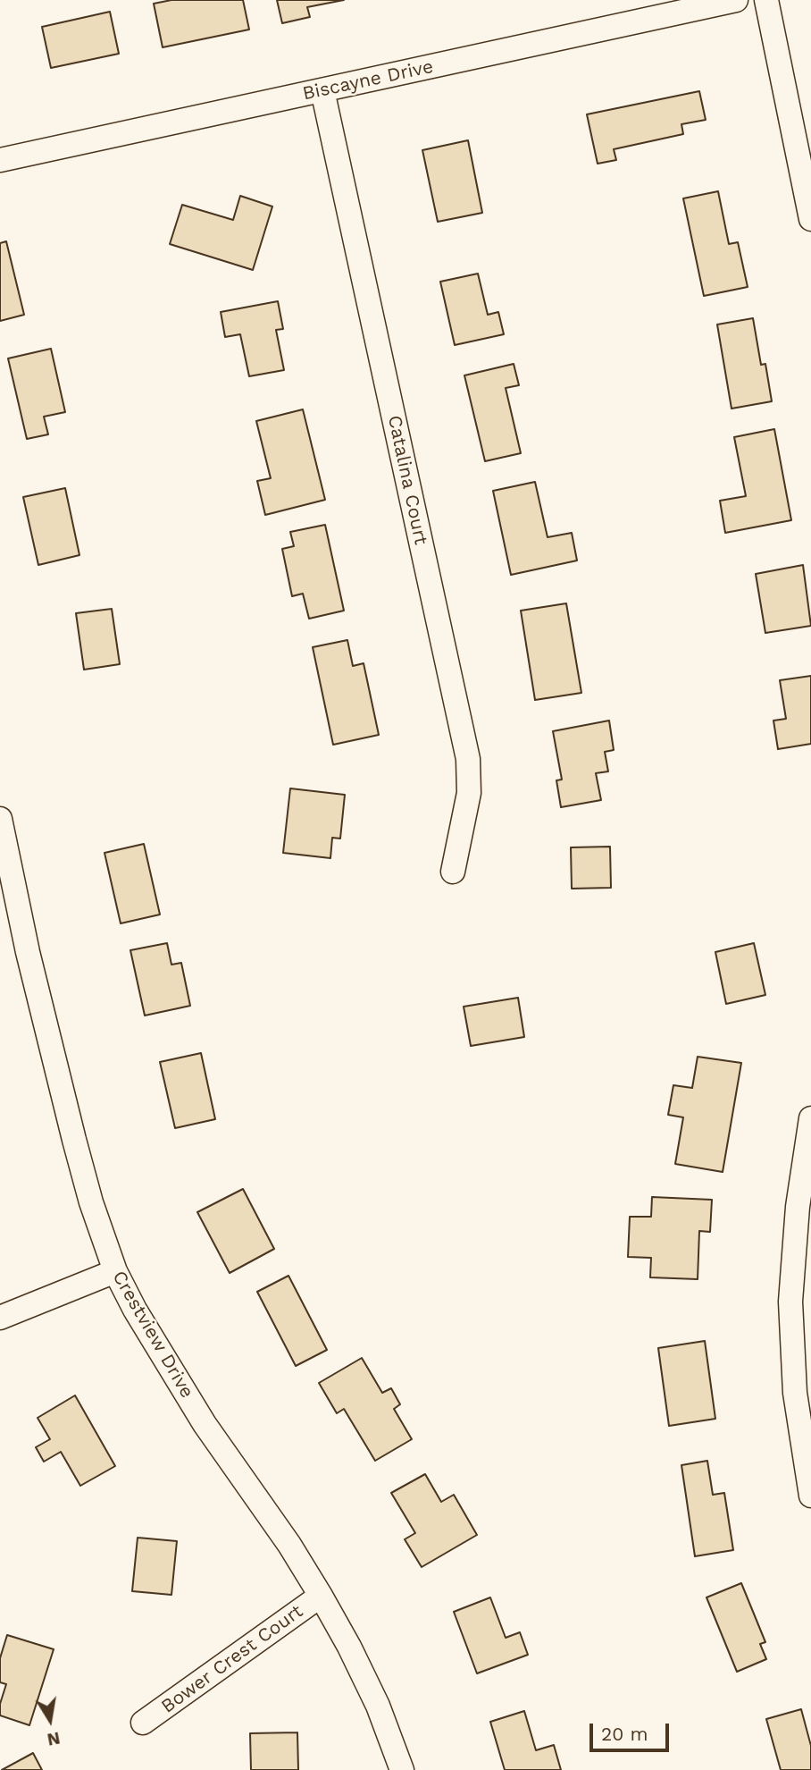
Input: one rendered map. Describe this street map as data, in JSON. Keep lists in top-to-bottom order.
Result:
{
  "streets": {
    "street": [
      "Biscayne Drive",
      "Catalina Court",
      "Crestview Drive",
      "Bower Crest Court"
    ]
  },
  "crossings": [
    ["Biscayne Drive", "Catalina Court"],
    ["Crestview Drive", "Bower Crest Court"]
  ],
  "scale_bar": "20 m",
  "north": "bottom"
}
